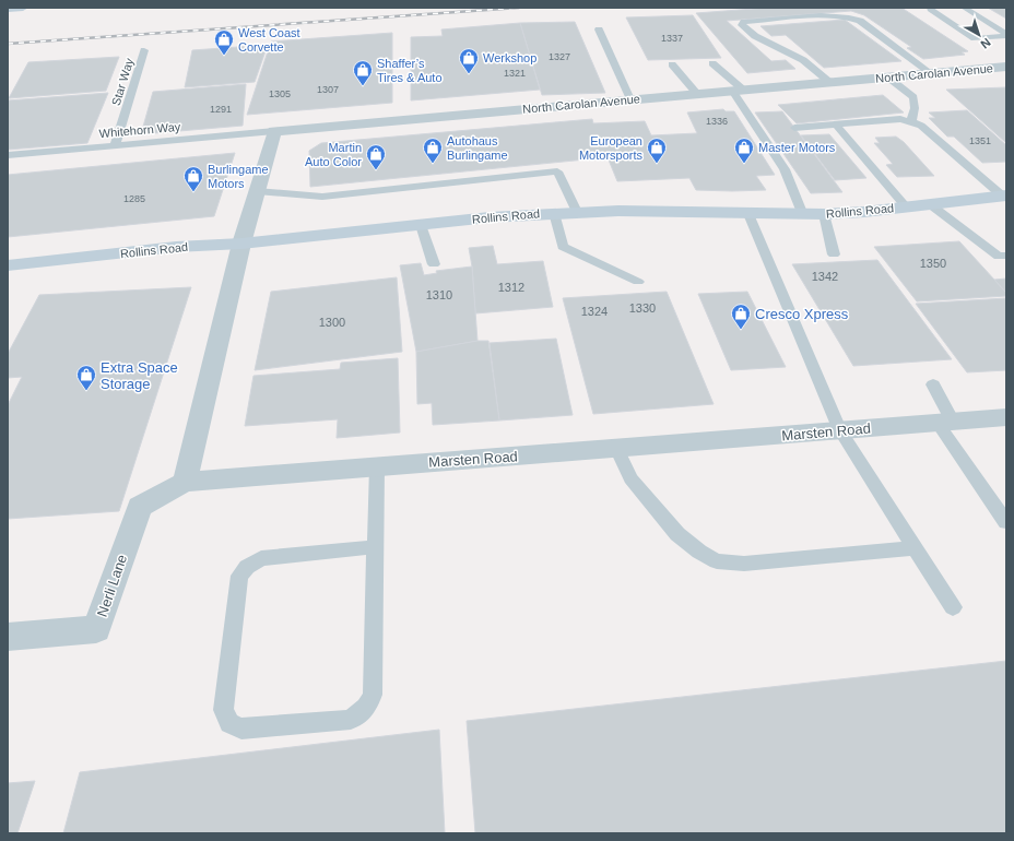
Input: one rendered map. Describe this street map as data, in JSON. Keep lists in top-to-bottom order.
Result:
{
  "streets": {
    "main road": ["Rollins Road"],
    "street": ["North Carolan Avenue", "Marsten Road", "Nerli Lane"],
    "lane": ["Star Way", "Whitehorn Way"]
  },
  "crossings": [
    ["North Carolan Avenue", "Whitehorn Way"],
    ["Star Way", "Whitehorn Way"],
    ["Marsten Road", "Nerli Lane"]
  ],
  "places": {
    "shop": [
      "West Coast Corvette",
      "Werkshop",
      "Shaffer’s Tires & Auto",
      "Autohaus Burlingame",
      "European Motorsports",
      "Master Motors",
      "Martin Auto Color",
      "Burlingame Motors",
      "Cresco Xpress",
      "Extra Space Storage"
    ]
  },
  "house_numbers": [
    "1337",
    "1327",
    "1321",
    "1307",
    "1305",
    "1291",
    "1336",
    "1351",
    "1285",
    "1350",
    "1342",
    "1312",
    "1310",
    "1330",
    "1324",
    "1300"
  ],
  "north": "bottom right"
}
